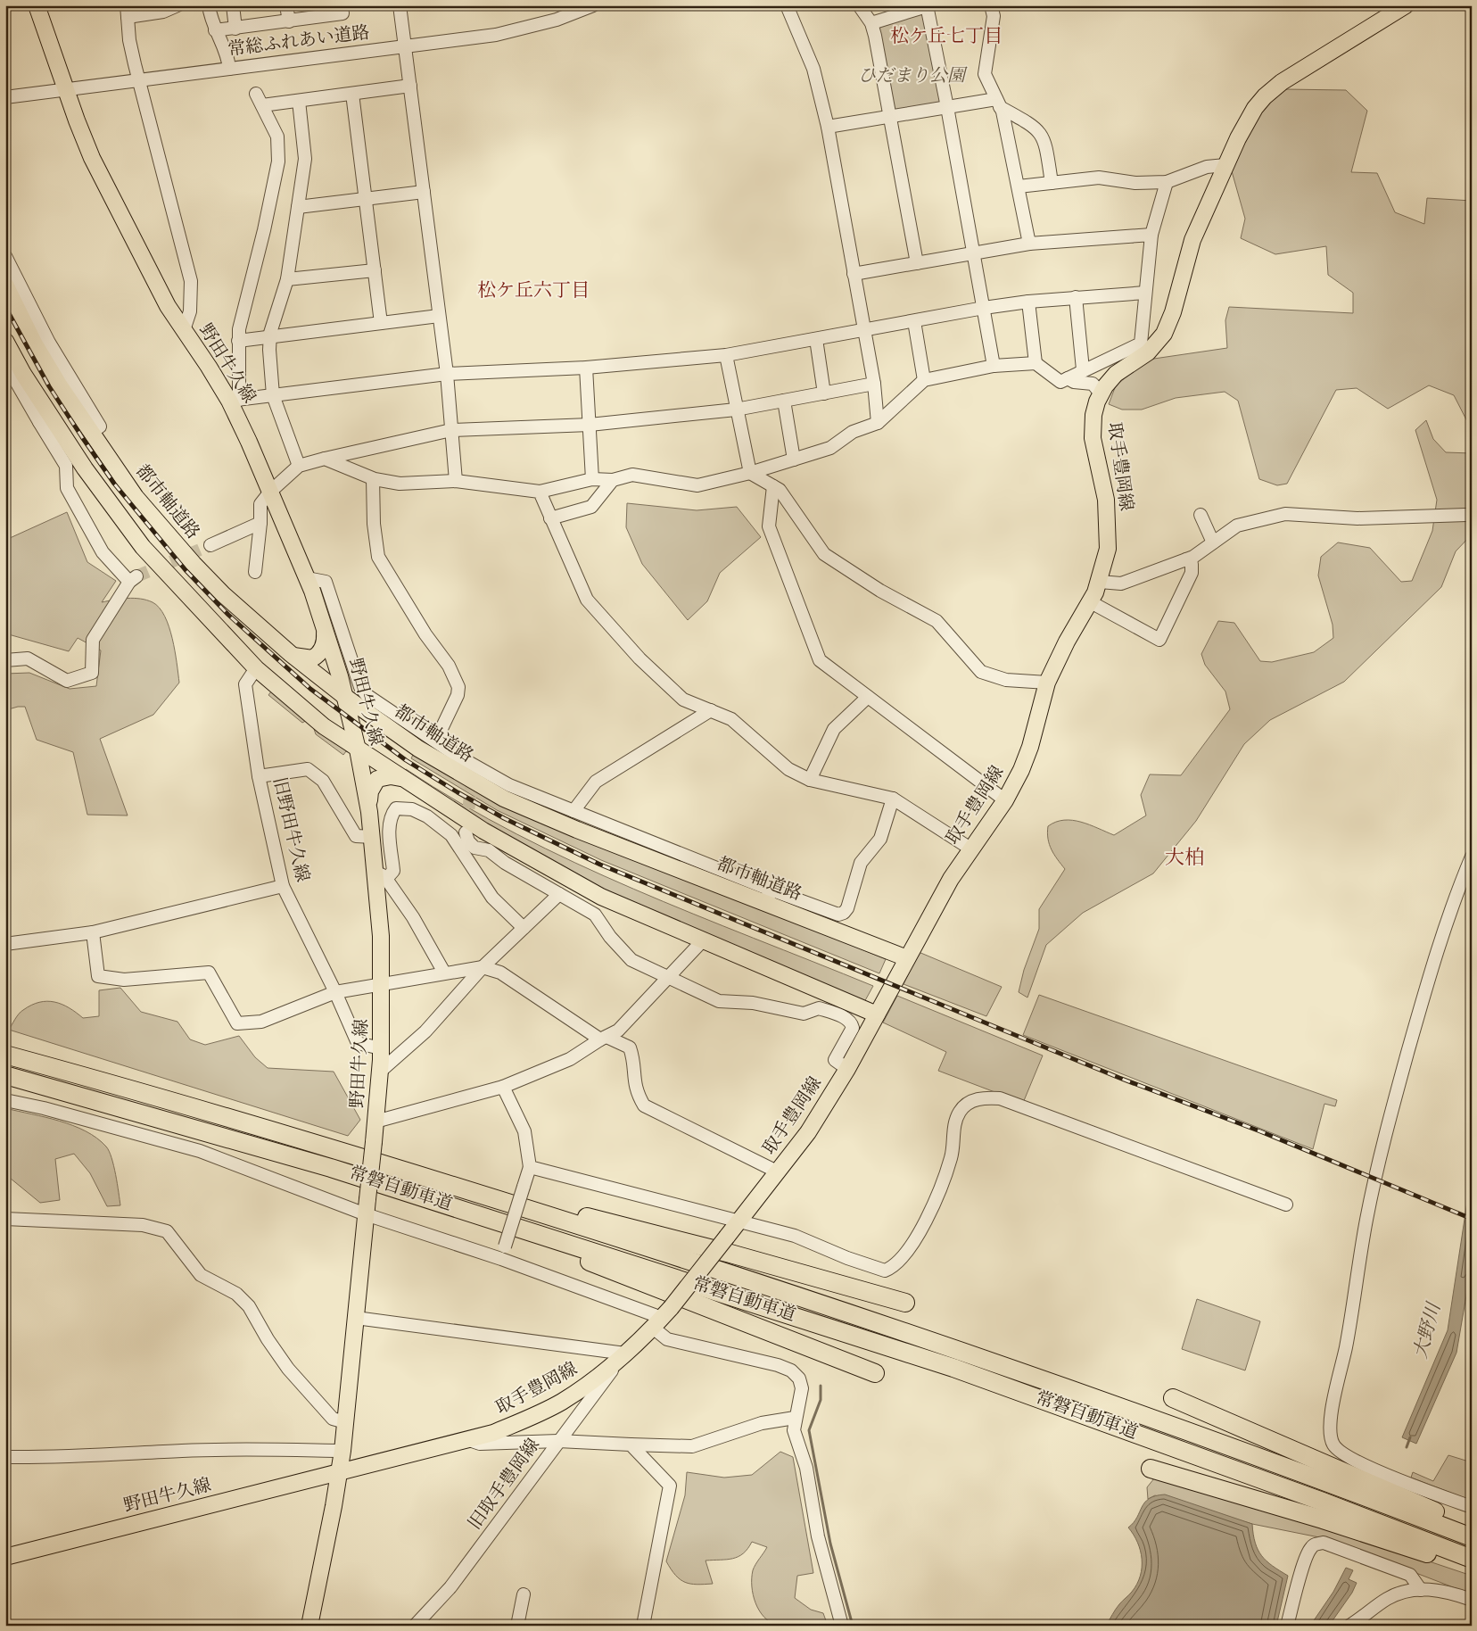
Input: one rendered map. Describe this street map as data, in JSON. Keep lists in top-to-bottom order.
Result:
{
  "streets": {
    "highway": ["常磐自動車道"],
    "main road": ["野田牛久線", "取手豊岡線", "都市軸道路"],
    "street": ["常総ふれあい道路", "旧野田牛久線", "旧取手豊岡線"]
  },
  "crossings": [
    ["常総ふれあい道路", "野田牛久線"],
    ["野田牛久線", "取手豊岡線"],
    ["野田牛久線", "都市軸道路"],
    ["野田牛久線", "旧野田牛久線"],
    ["取手豊岡線", "都市軸道路"],
    ["取手豊岡線", "旧取手豊岡線"]
  ],
  "districts": ["松ケ丘七丁目", "松ケ丘六丁目", "大柏"],
  "water": ["大野川"],
  "parks": ["ひだまり公園"]
}
